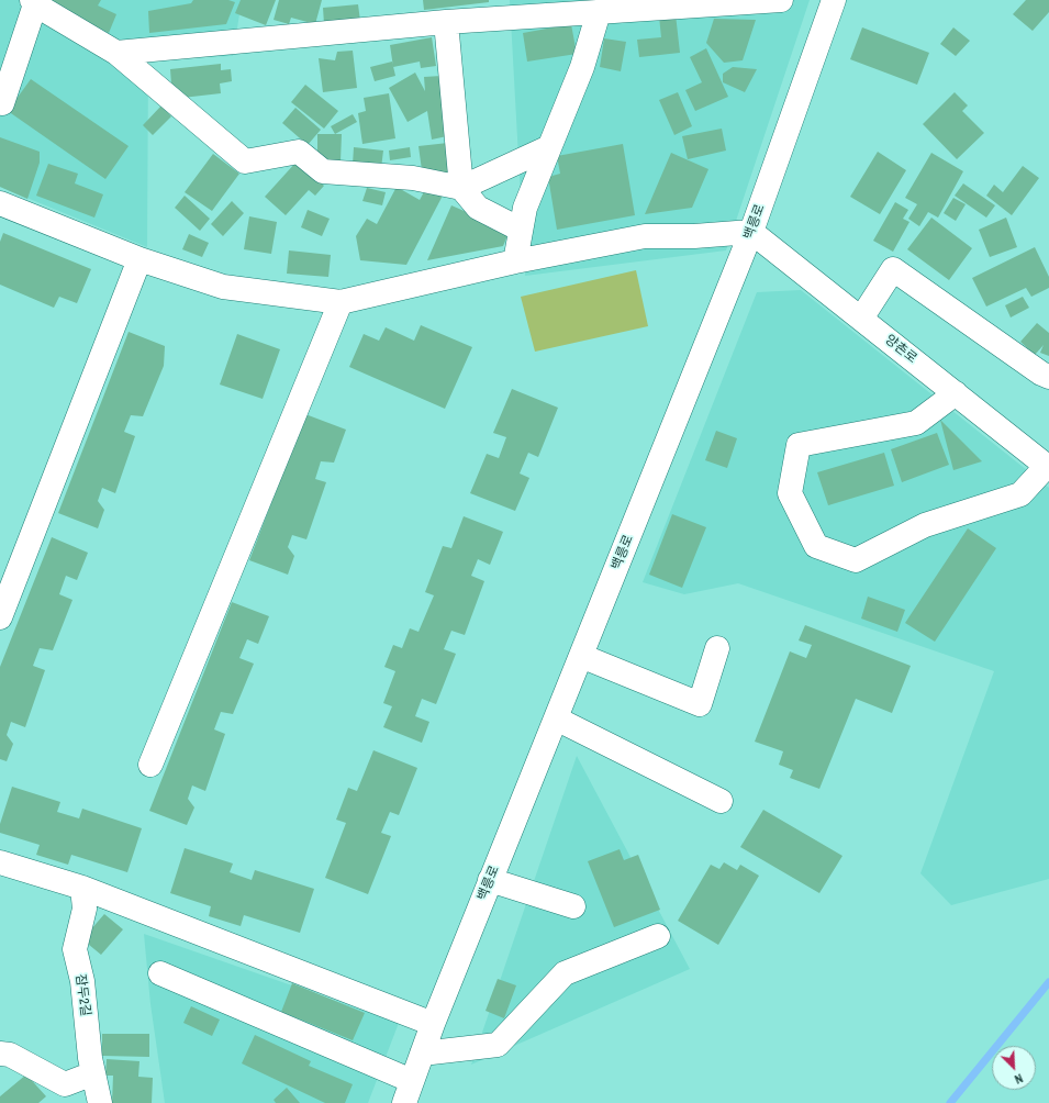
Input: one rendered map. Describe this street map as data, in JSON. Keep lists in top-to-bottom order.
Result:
{
  "streets": {
    "street": ["백릉로", "양촌로", "잠두2길"]
  },
  "crossings": [
    ["백릉로", "양촌로"]
  ],
  "north": "bottom right"
}
